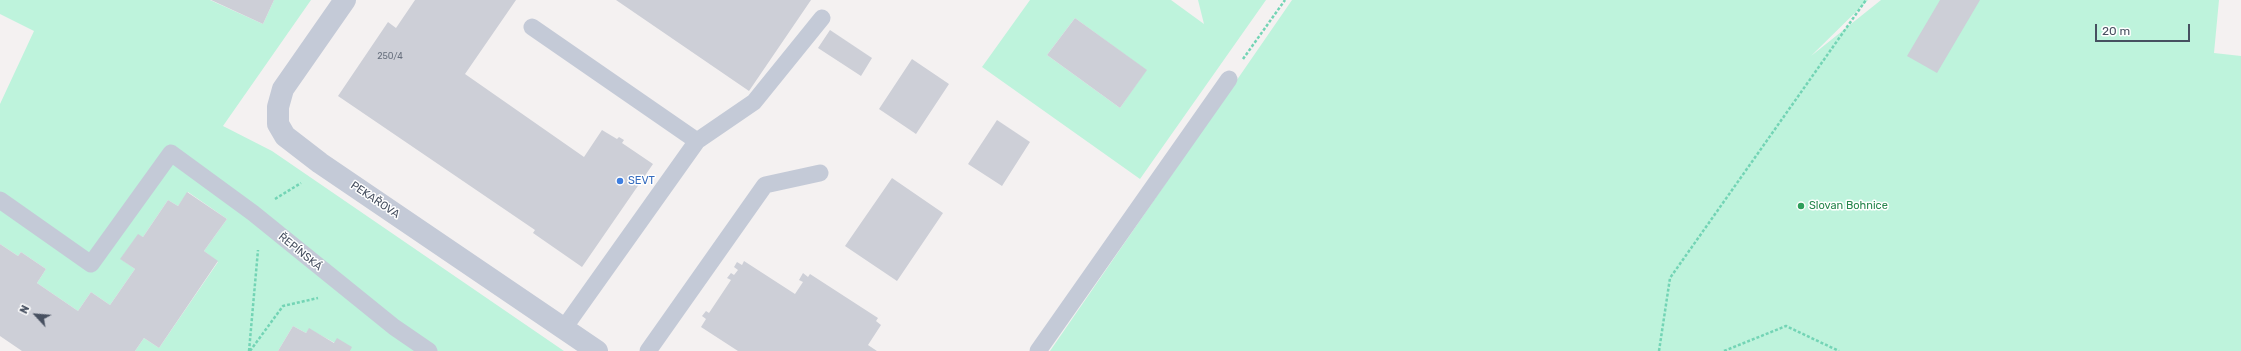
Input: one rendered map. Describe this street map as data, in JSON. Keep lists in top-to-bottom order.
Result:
{
  "streets": {
    "street": ["PEKAŘOVA"],
    "lane": ["ŘEPÍNSKÁ"]
  },
  "places": ["SEVT", "Slovan Bohnice"],
  "house_numbers": ["250/4"],
  "scale_bar": "20 m",
  "north": "top left"
}
